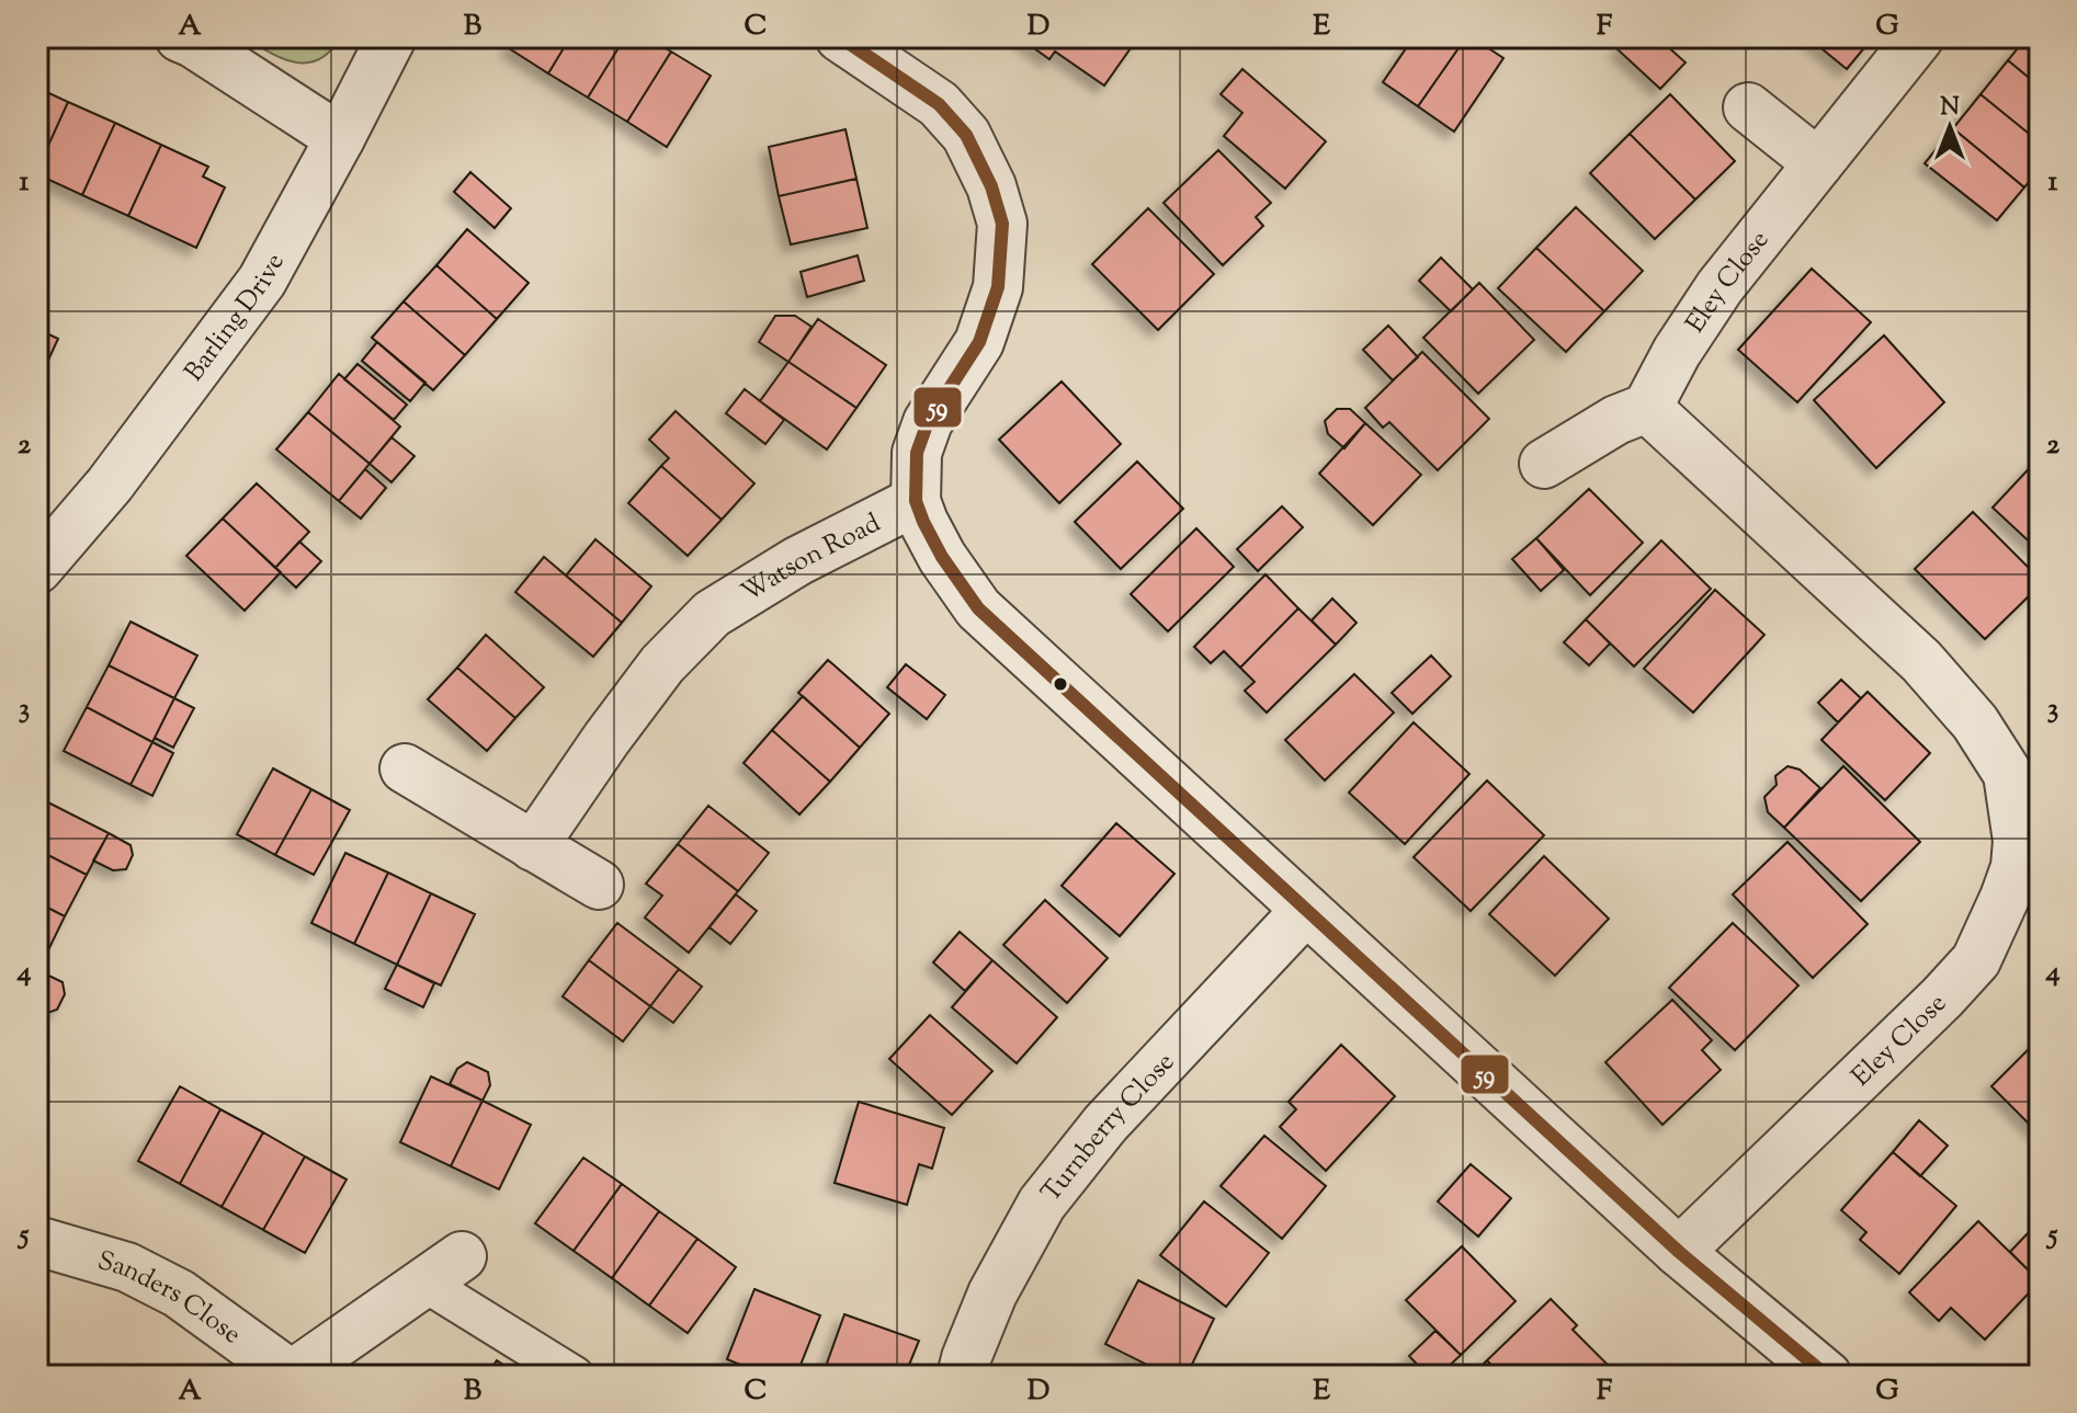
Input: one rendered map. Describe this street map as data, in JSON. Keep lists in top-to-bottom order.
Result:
{
  "streets": {
    "street": [
      "Eley Close",
      "Barling Drive",
      "Watson Road",
      "Turnberry Close",
      "Sanders Close"
    ]
  },
  "lines": ["transit line 59"],
  "north": "top",
  "grid": {
    "columns": [
      "A",
      "B",
      "C",
      "D",
      "E",
      "F",
      "G"
    ],
    "rows": [
      "1",
      "2",
      "3",
      "4",
      "5"
    ]
  }
}
